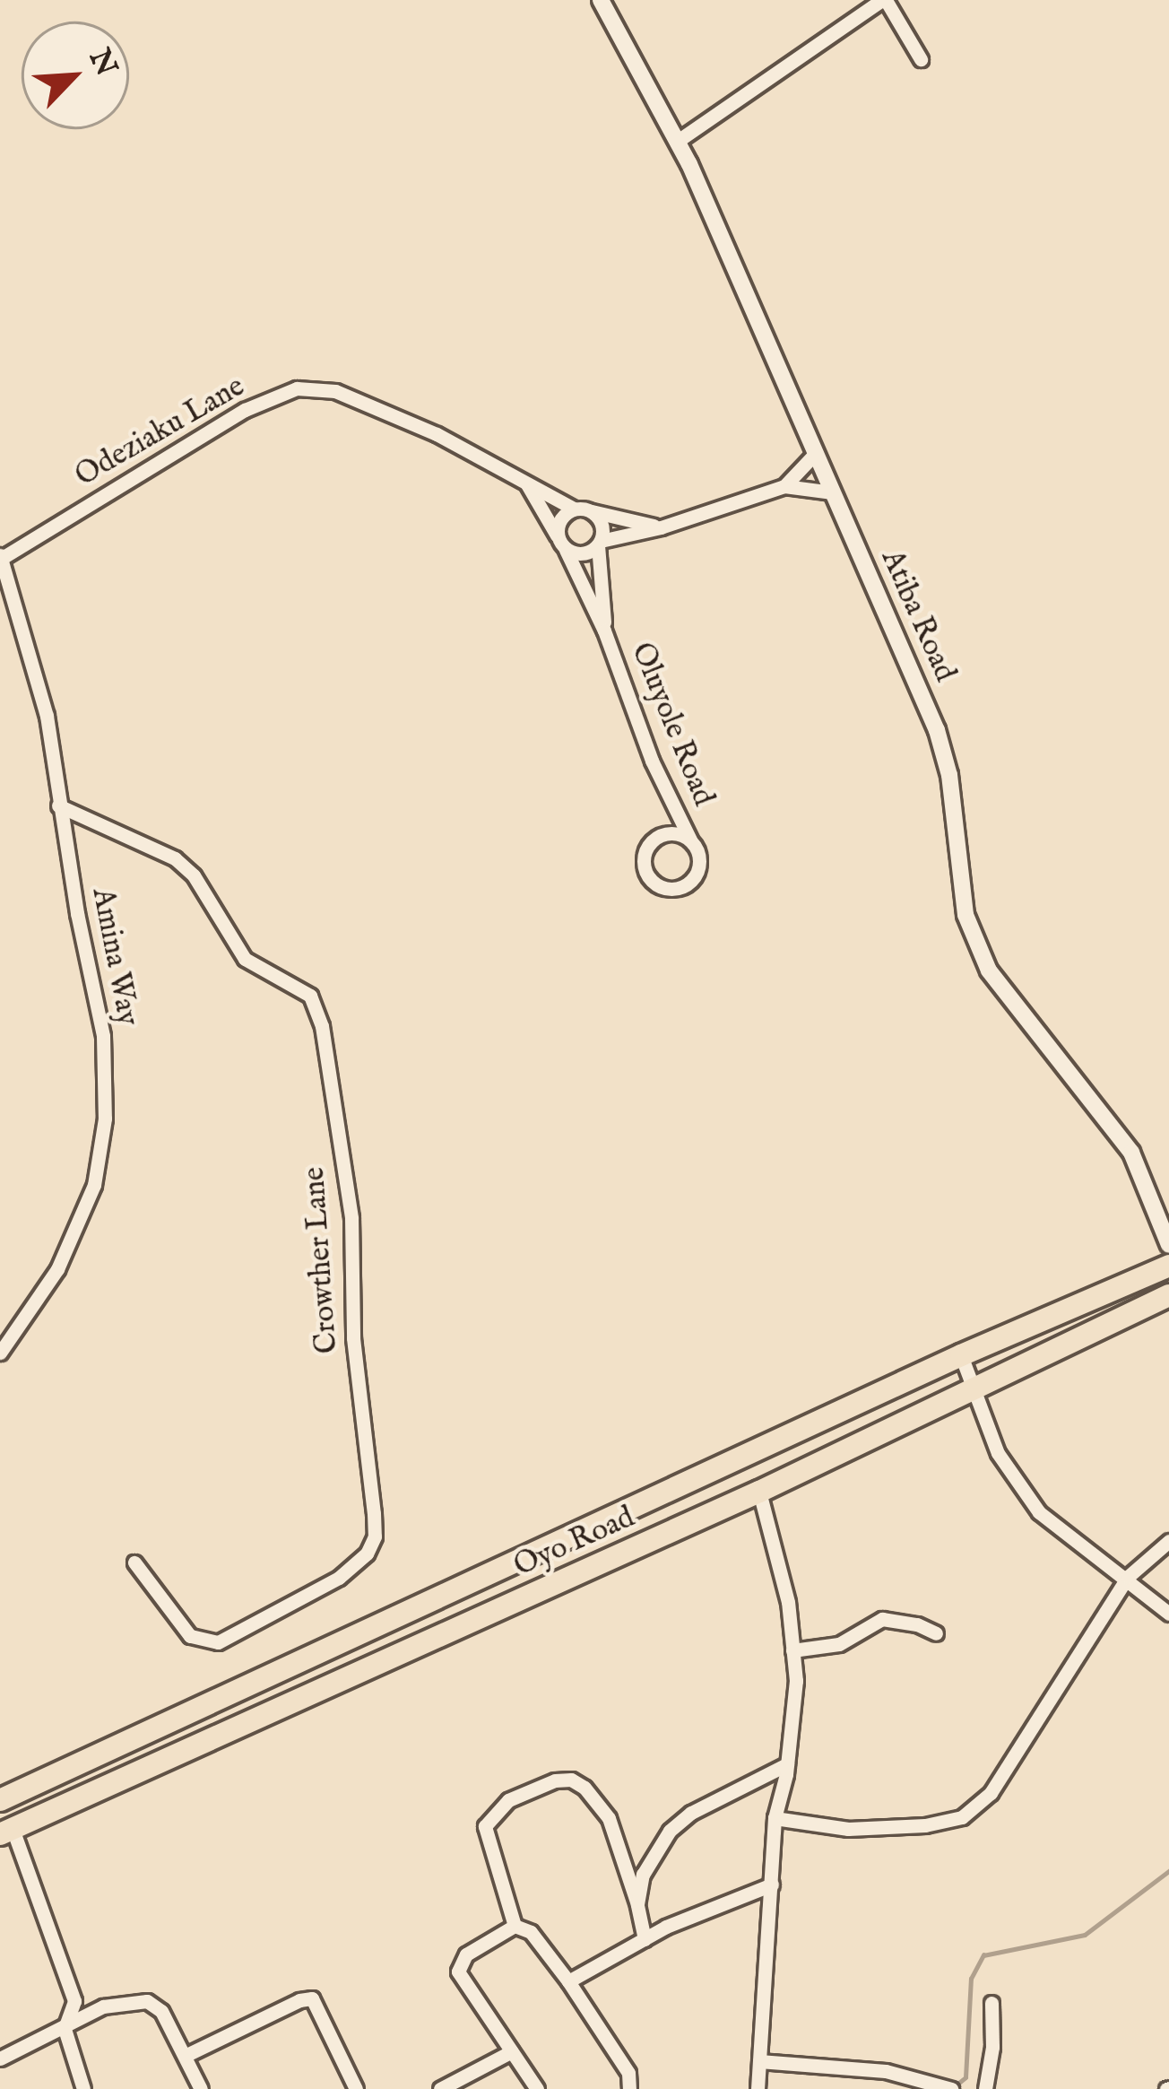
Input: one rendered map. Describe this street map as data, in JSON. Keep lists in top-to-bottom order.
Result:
{
  "streets": {
    "highway": ["Oyo Road"],
    "street": [
      "Odeziaku Lane",
      "Atiba Road",
      "Oluyole Road",
      "Amina Way",
      "Crowther Lane"
    ]
  },
  "crossings": [
    ["Odeziaku Lane", "Oluyole Road"],
    ["Odeziaku Lane", "Amina Way"],
    ["Amina Way", "Crowther Lane"]
  ],
  "north": "top right"
}
